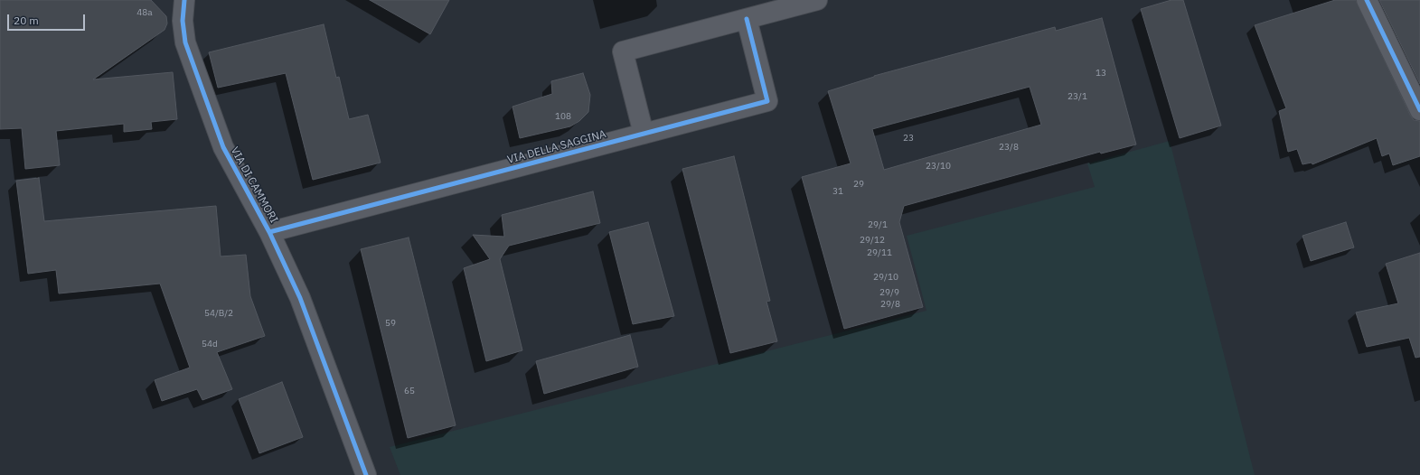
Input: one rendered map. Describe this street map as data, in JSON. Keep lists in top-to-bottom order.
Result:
{
  "streets": {
    "street": ["VIA DELLA SAGGINA", "VIA DI CAMMORI"]
  },
  "crossings": [
    ["VIA DELLA SAGGINA", "VIA DI CAMMORI"]
  ],
  "house_numbers": [
    "48a",
    "13",
    "23/1",
    "108",
    "23",
    "23/8",
    "23/10",
    "29",
    "31",
    "29/1",
    "29/12",
    "29/11",
    "29/10",
    "29/9",
    "29/8",
    "54/B/2",
    "59",
    "54d",
    "65"
  ],
  "scale_bar": "20 m"
}
